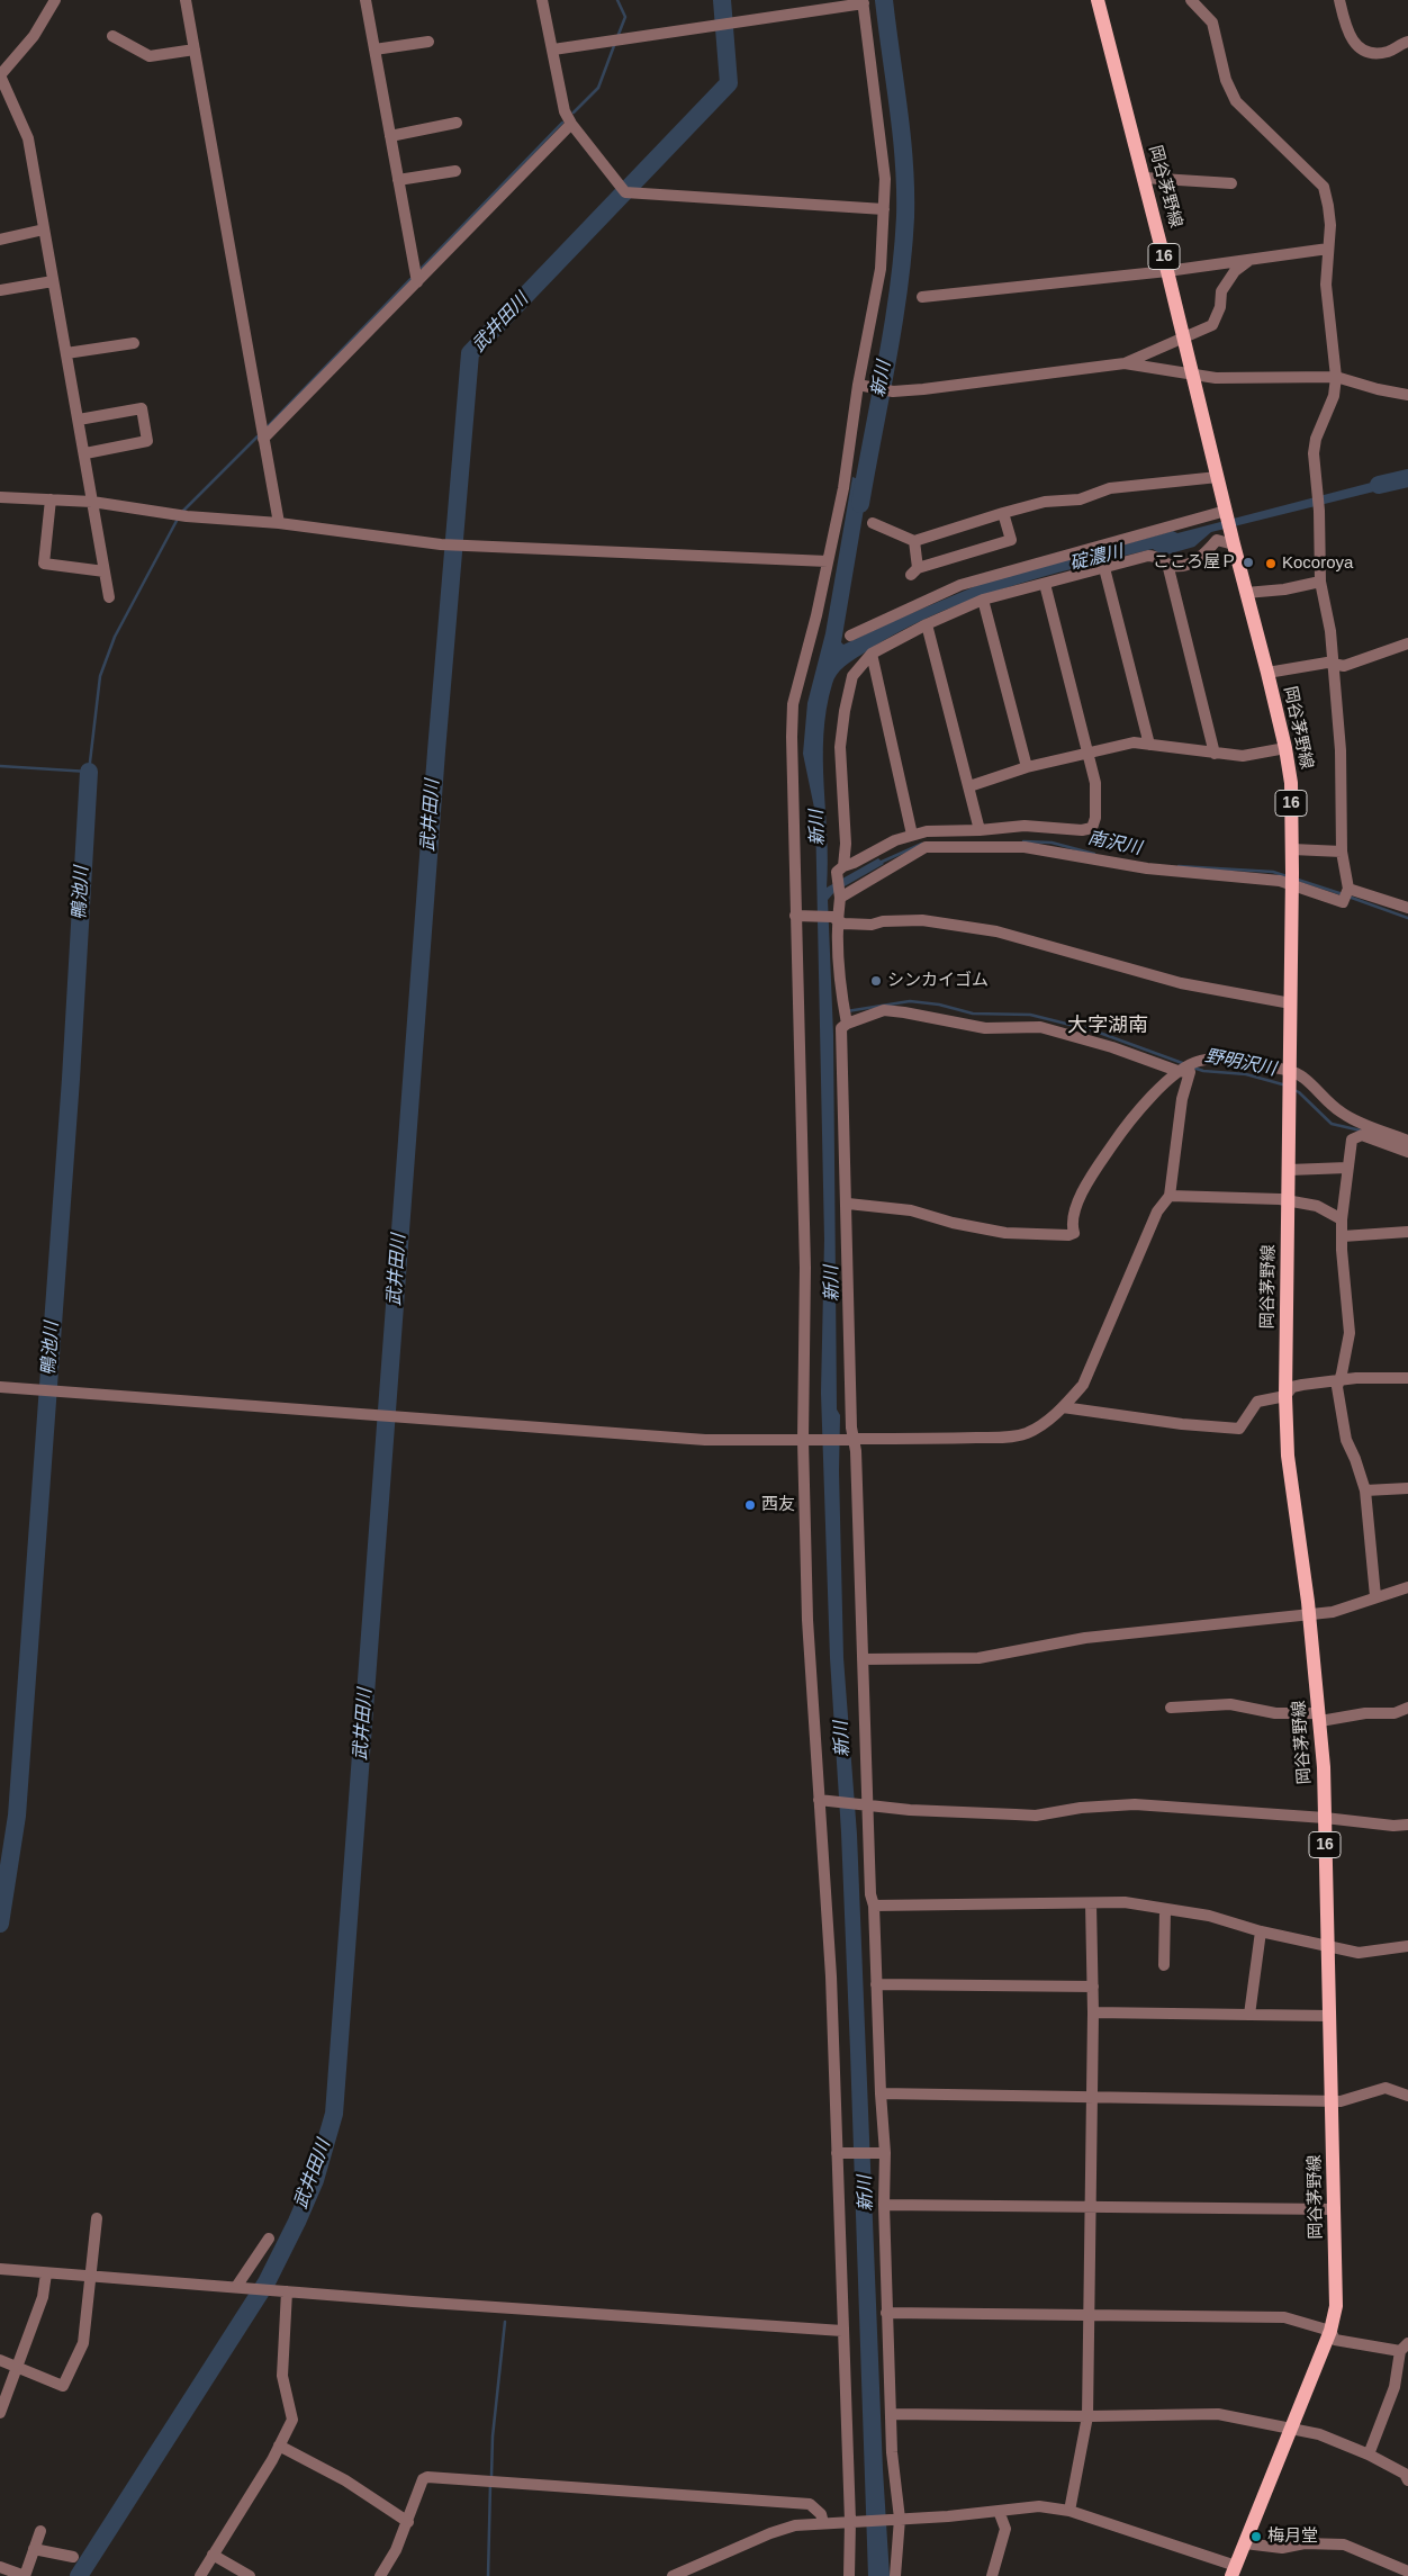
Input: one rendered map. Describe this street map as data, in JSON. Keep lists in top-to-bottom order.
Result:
{
  "streets": {
    "main road": ["岡谷茅野線", "16"]
  },
  "districts": ["大字湖南"],
  "water": [
    "武井田川",
    "新川",
    "碇濃川",
    "南沢川",
    "鴨池川",
    "野明沢川"
  ],
  "places": [
    "こころ屋Ｐ",
    "Kocoroya",
    "シンカイゴム",
    "西友",
    "梅月堂"
  ]
}
